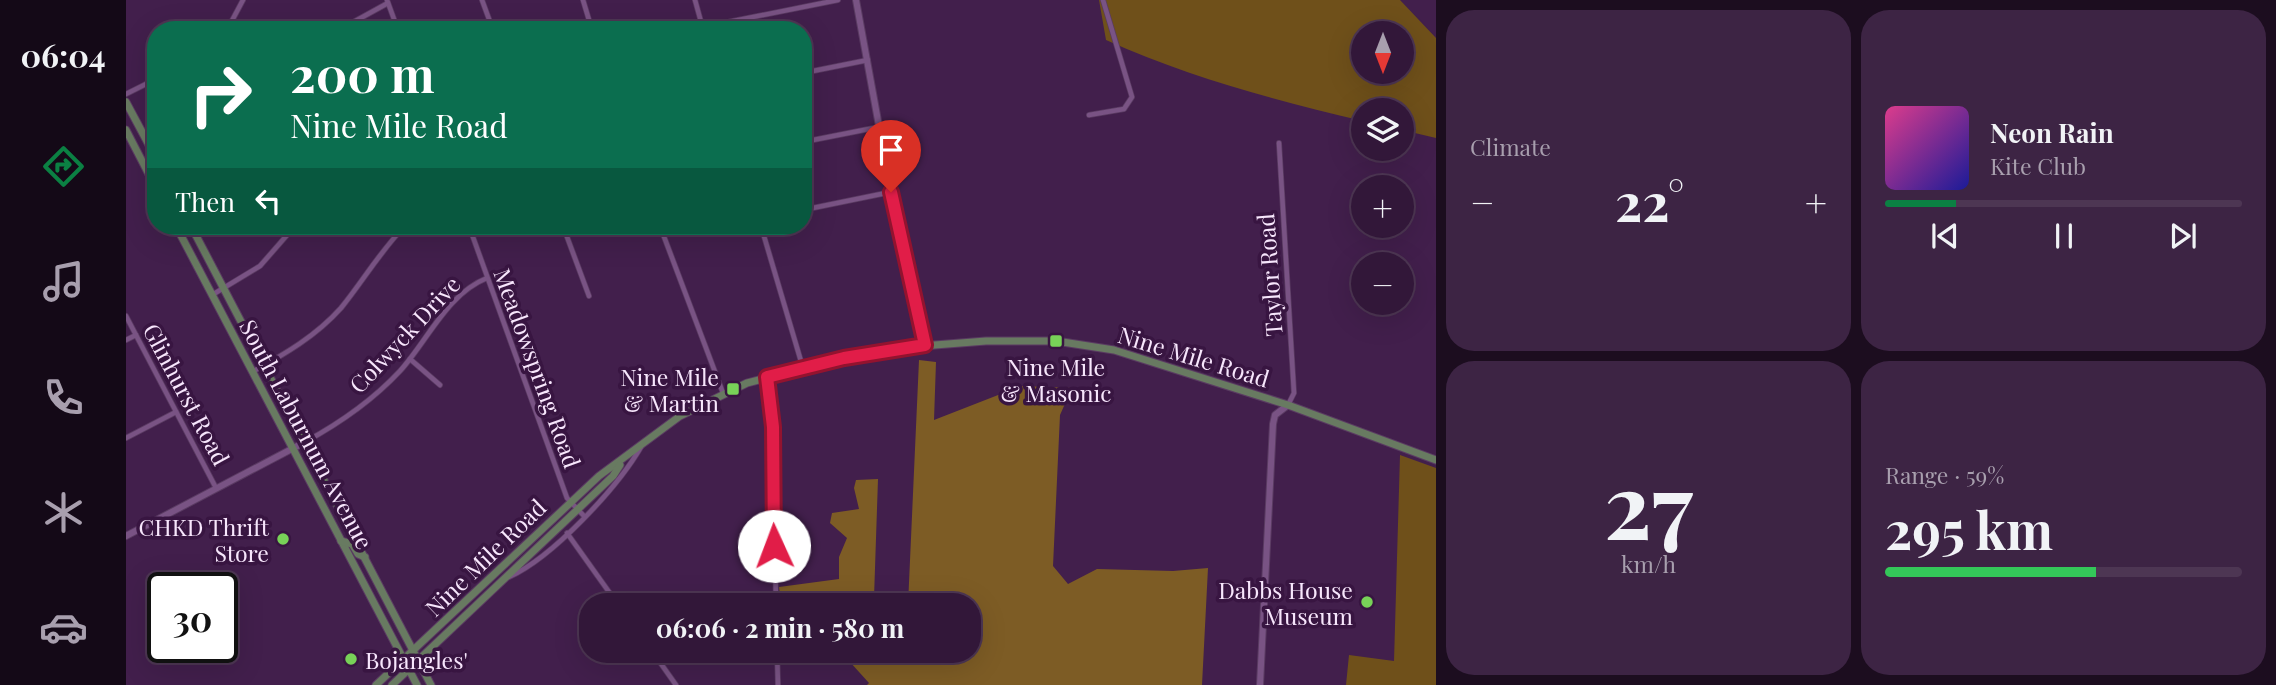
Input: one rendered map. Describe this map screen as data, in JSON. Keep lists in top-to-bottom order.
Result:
{
  "streets": {
    "main road": ["Nine Mile Road", "South Laburnum Avenue"],
    "street": [
      "Taylor Road",
      "Colwyck Drive",
      "Meadowspring Road",
      "Glinhurst Road"
    ]
  },
  "crossings": [
    ["Taylor Road", "Nine Mile Road"],
    ["Colwyck Drive", "Meadowspring Road"],
    ["Colwyck Drive", "Glinhurst Road"],
    ["Colwyck Drive", "South Laburnum Avenue"],
    ["Nine Mile Road", "Meadowspring Road"],
    ["Nine Mile Road", "South Laburnum Avenue"]
  ],
  "places": {
    "transit": ["Nine Mile & Masonic", "Nine Mile & Martin"],
    "other": ["CHKD Thrift Store", "Dabbs House Museum", "Bojangles'"]
  },
  "north": "bottom",
  "page": {
    "tabs": "06:04",
    "tile": [
      "Climate",
      ["27", "km/h"],
      ["Range · 59%", "295 km"]
    ],
    "map_buttons": ["+", "−"],
    "turn": ["200 m", "Nine Mile Road"],
    "song": ["Neon Rain", "Kite Club"],
    "then": "Then",
    "heat": ["−", "22°", "+"],
    "limit": "30",
    "trip": "06:06 · 2 min · 580 m"
  }
}
